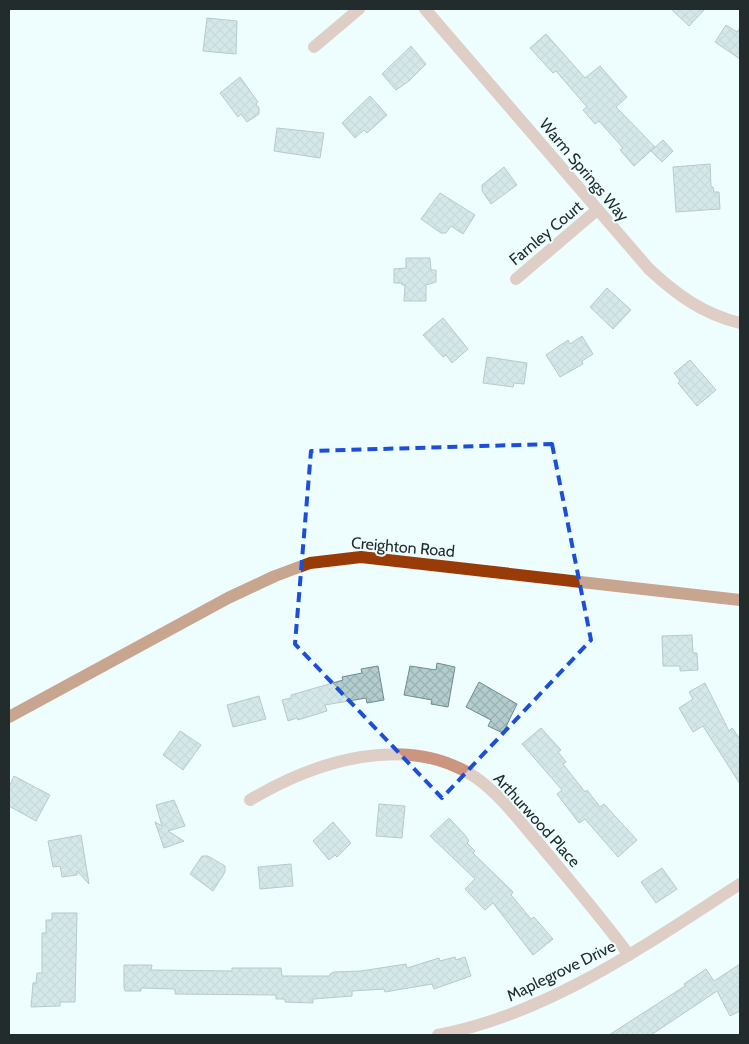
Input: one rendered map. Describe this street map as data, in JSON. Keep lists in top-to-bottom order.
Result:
{
  "streets": {
    "main road": ["Creighton Road"],
    "street": [
      "Warm Springs Way",
      "Farnley Court",
      "Arthurwood Place",
      "Maplegrove Drive"
    ]
  },
  "crossings": [
    ["Warm Springs Way", "Farnley Court"],
    ["Arthurwood Place", "Maplegrove Drive"]
  ]
}
